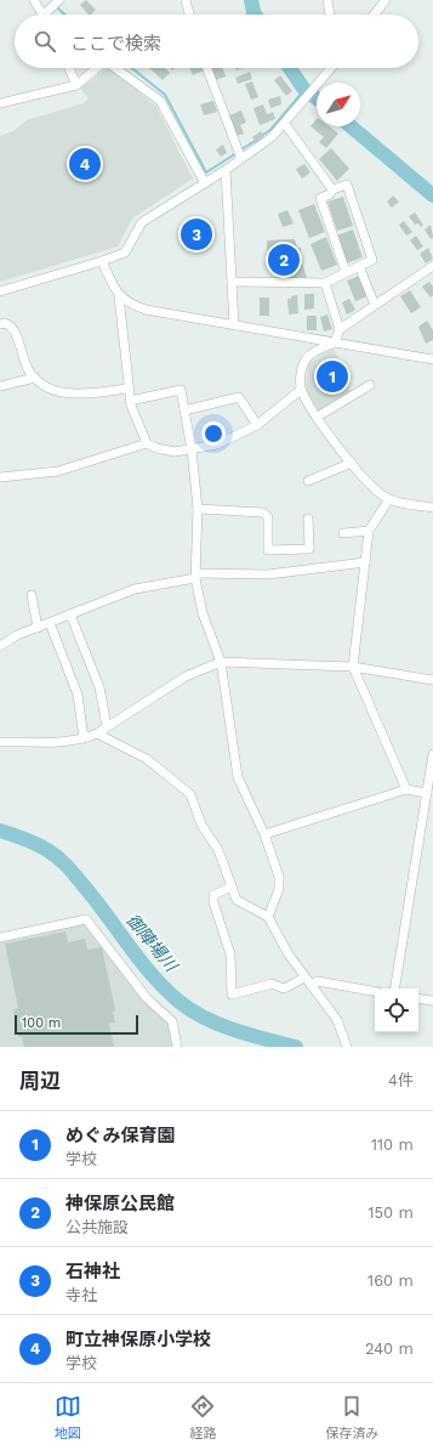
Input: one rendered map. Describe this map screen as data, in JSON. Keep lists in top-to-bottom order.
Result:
{
  "water": ["御陣場川"],
  "scale_bar": "100 m",
  "north": "top right",
  "page": {
    "search": "ここで検索",
    "pins": [
      "4",
      "3",
      "2",
      "1"
    ],
    "scale": "100 m",
    "heading": ["周辺", "4件"],
    "list": [
      {
        "mark": "1",
        "name": "めぐみ保育園",
        "note": "学校",
        "value": "110 m"
      },
      {
        "mark": "2",
        "name": "神保原公民館",
        "note": "公共施設",
        "value": "150 m"
      },
      {
        "mark": "3",
        "name": "石神社",
        "note": "寺社",
        "value": "160 m"
      },
      {
        "mark": "4",
        "name": "町立神保原小学校",
        "note": "学校",
        "value": "240 m"
      }
    ],
    "nav": ["地図", "経路", "保存済み"]
  }
}
